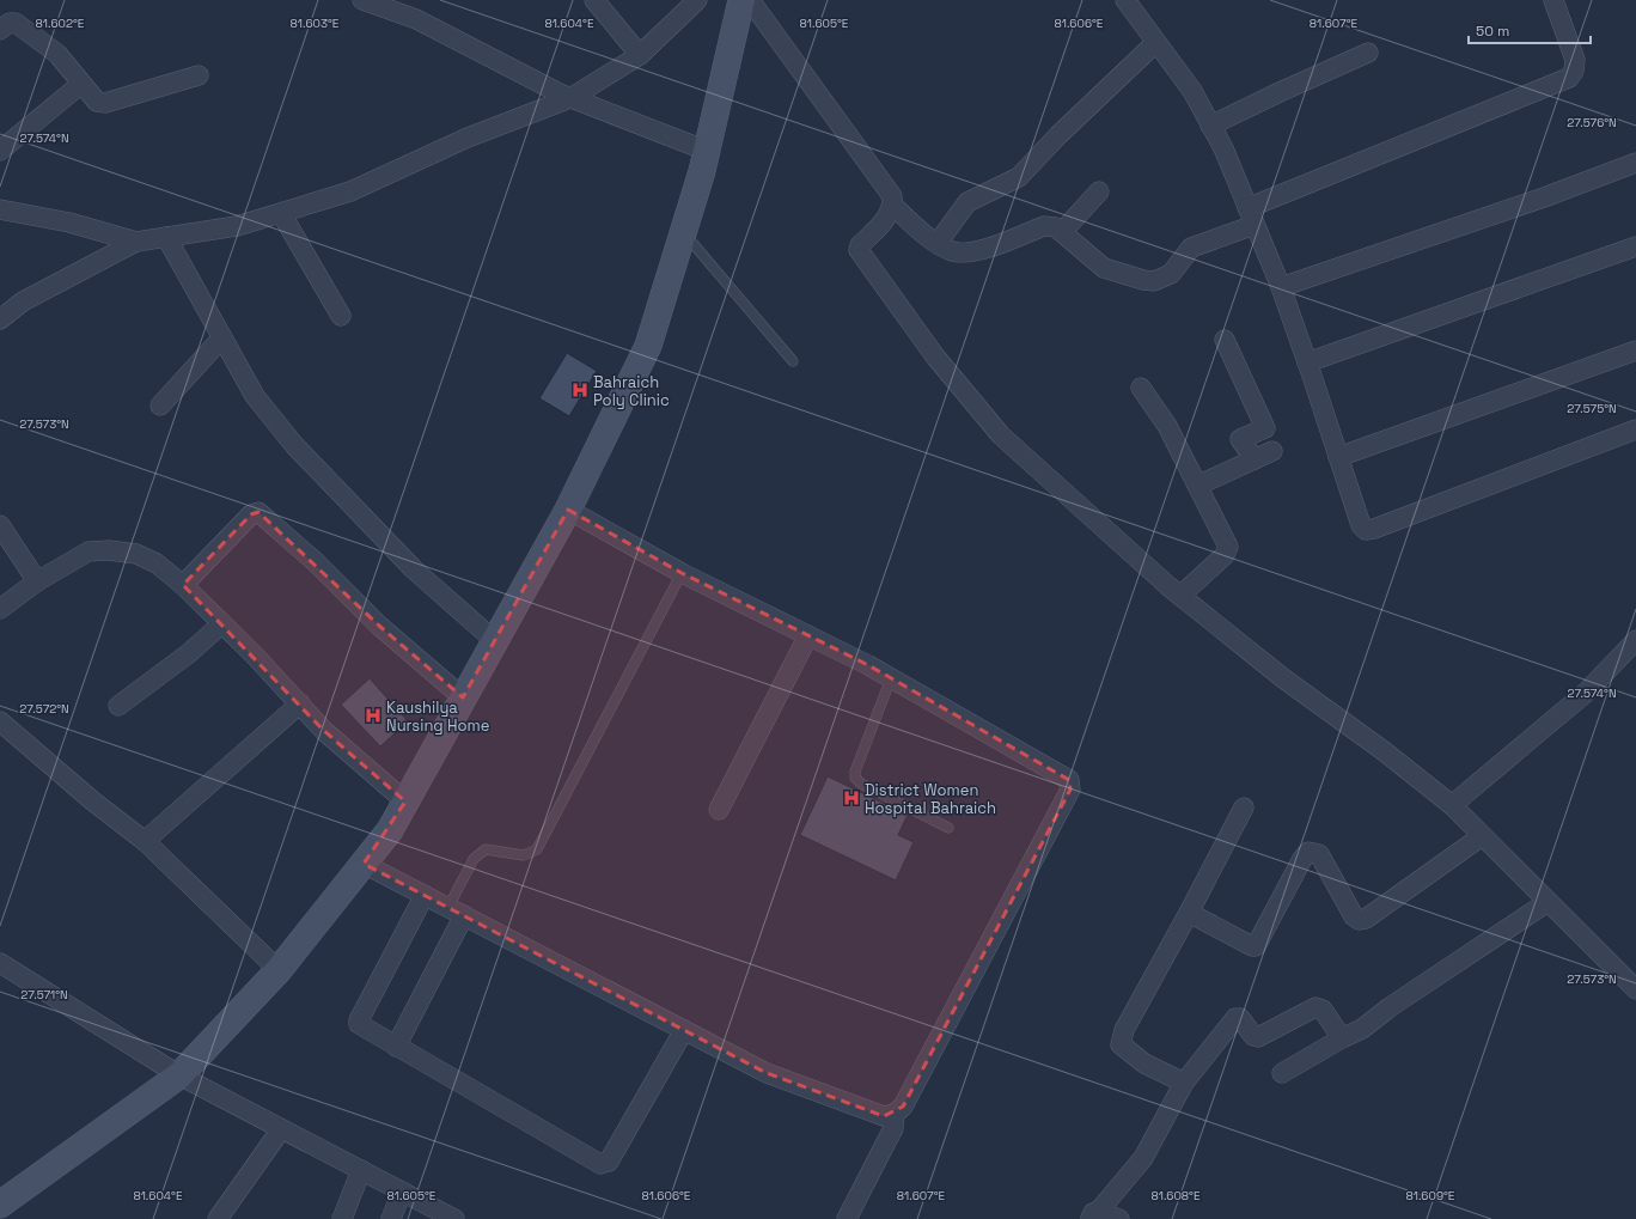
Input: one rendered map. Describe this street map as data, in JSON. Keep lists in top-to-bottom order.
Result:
{
  "places": {
    "hospital": ["Bahraich Poly Clinic", "Kaushilya Nursing Home", "District Women Hospital Bahraich"]
  },
  "scale_bar": "50 m",
  "coordinates": [
    "81.603°E",
    "81.604°E",
    "81.605°E",
    "81.606°E",
    "81.607°E",
    "81.602°E",
    "27.576°N",
    "27.574°N",
    "27.575°N",
    "27.573°N",
    "27.572°N",
    "27.571°N",
    "81.608°E",
    "81.609°E"
  ]
}
